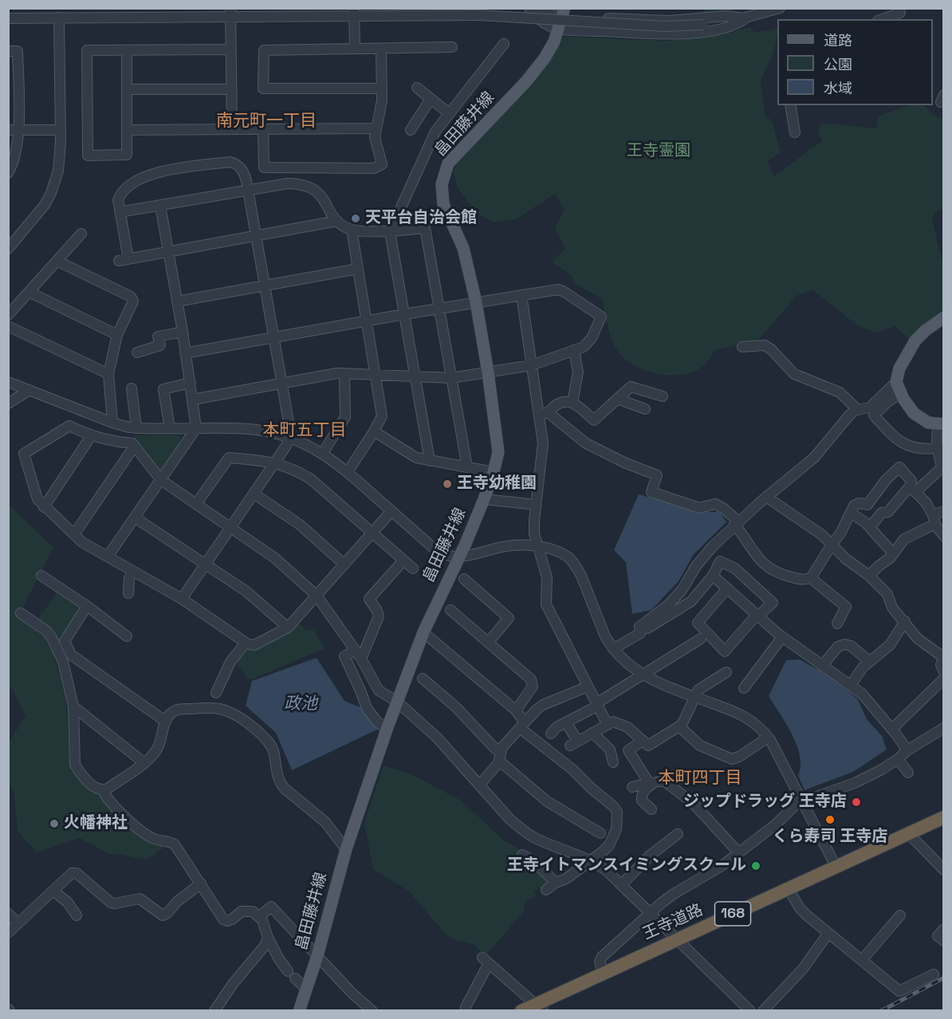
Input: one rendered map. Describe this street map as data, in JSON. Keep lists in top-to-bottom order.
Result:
{
  "streets": {
    "highway": ["168", "王寺道路"],
    "main road": ["畠田藤井線"]
  },
  "districts": ["南元町一丁目", "本町五丁目", "本町四丁目"],
  "water": ["政池"],
  "parks": ["王寺霊園"],
  "places": [
    "天平台自治会館",
    "王寺幼稚園",
    "ジップドラッグ 王寺店",
    "くら寿司 王寺店",
    "火幡神社",
    "王寺イトマンスイミングスクール"
  ],
  "legend": ["道路", "公園", "水域"]
}
